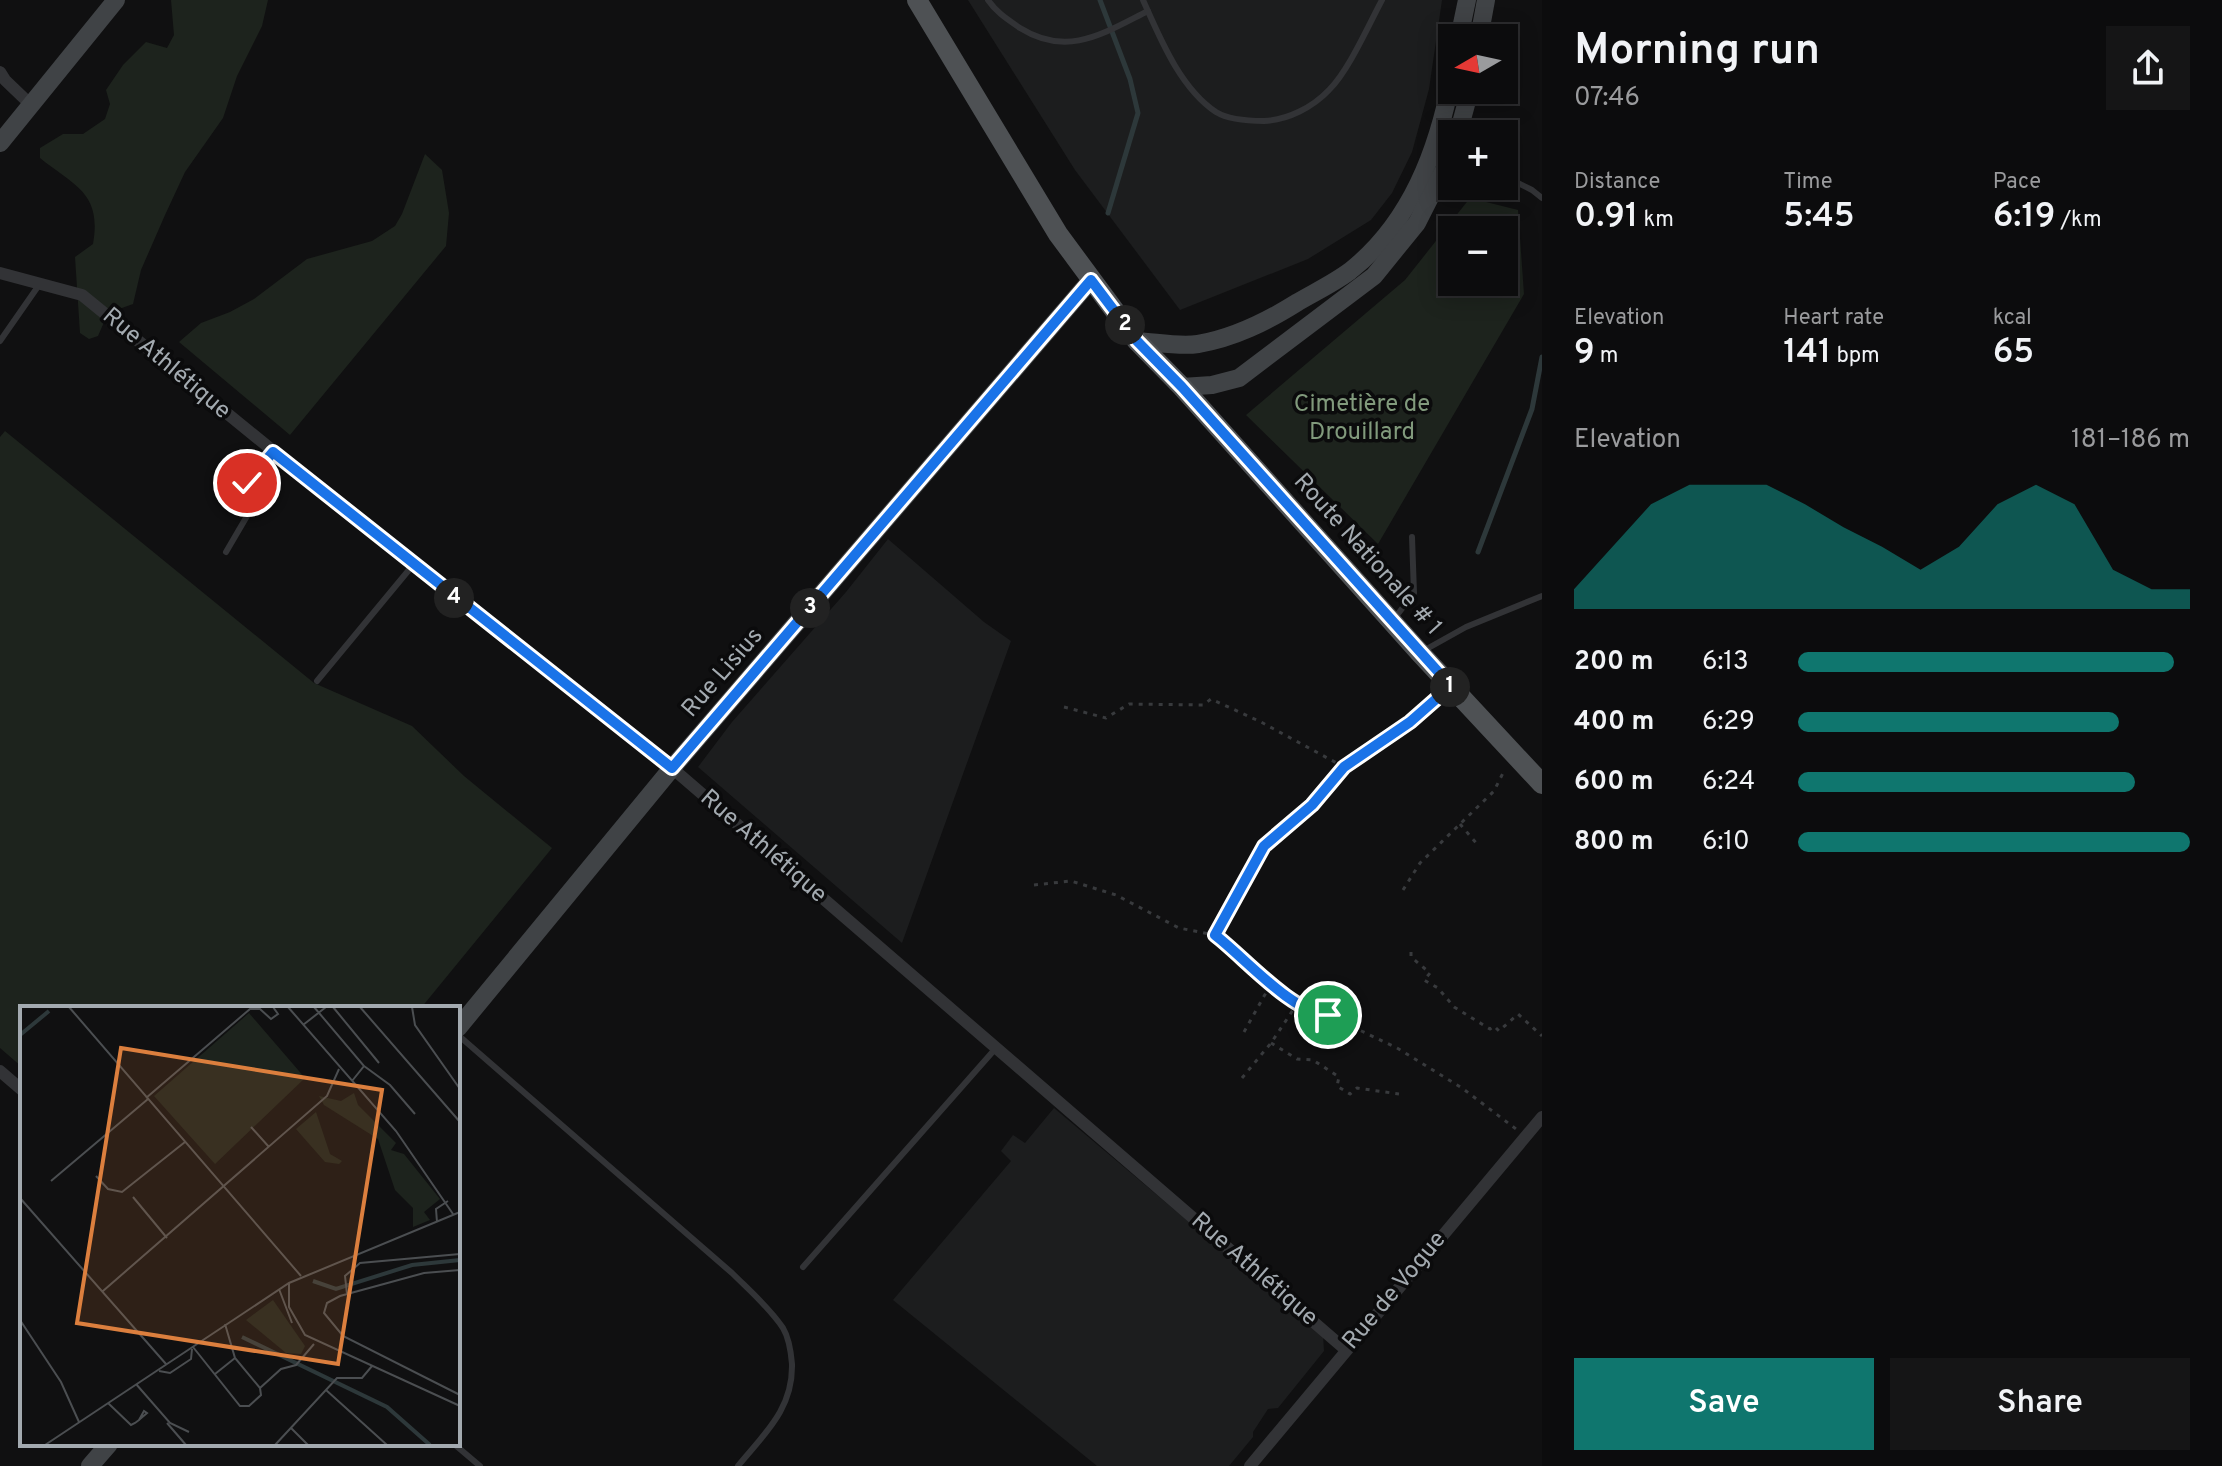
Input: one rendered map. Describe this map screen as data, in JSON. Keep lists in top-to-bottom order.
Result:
{
  "streets": {
    "main road": ["Route Nationale # 1"],
    "street": ["Rue Athlétique", "Rue Lisius", "Rue de Vogue"]
  },
  "crossings": [
    ["Rue Athlétique", "Rue Lisius"],
    ["Rue Athlétique", "Rue de Vogue"],
    ["Route Nationale # 1", "Rue Lisius"]
  ],
  "parks": ["Cimetière de Drouillard"],
  "north": "left",
  "page": {
    "heading": ["Morning run", "07:46"],
    "map_buttons": ["+", "−"],
    "stats": [
      ["Distance", "0.91 km"],
      ["Time", "5:45"],
      ["Pace", "6:19 /km"],
      ["Elevation", "9 m"],
      ["Heart rate", "141 bpm"],
      ["kcal", "65"]
    ],
    "pins": [
      "2",
      "4",
      "3",
      "1"
    ],
    "chart": ["Elevation", "181–186 m"],
    "list": [
      {
        "name": "200 m",
        "note": "6:13"
      },
      {
        "name": "400 m",
        "note": "6:29"
      },
      {
        "name": "600 m",
        "note": "6:24"
      },
      {
        "name": "800 m",
        "note": "6:10"
      }
    ],
    "buttons": ["Save", "Share"]
  }
}
